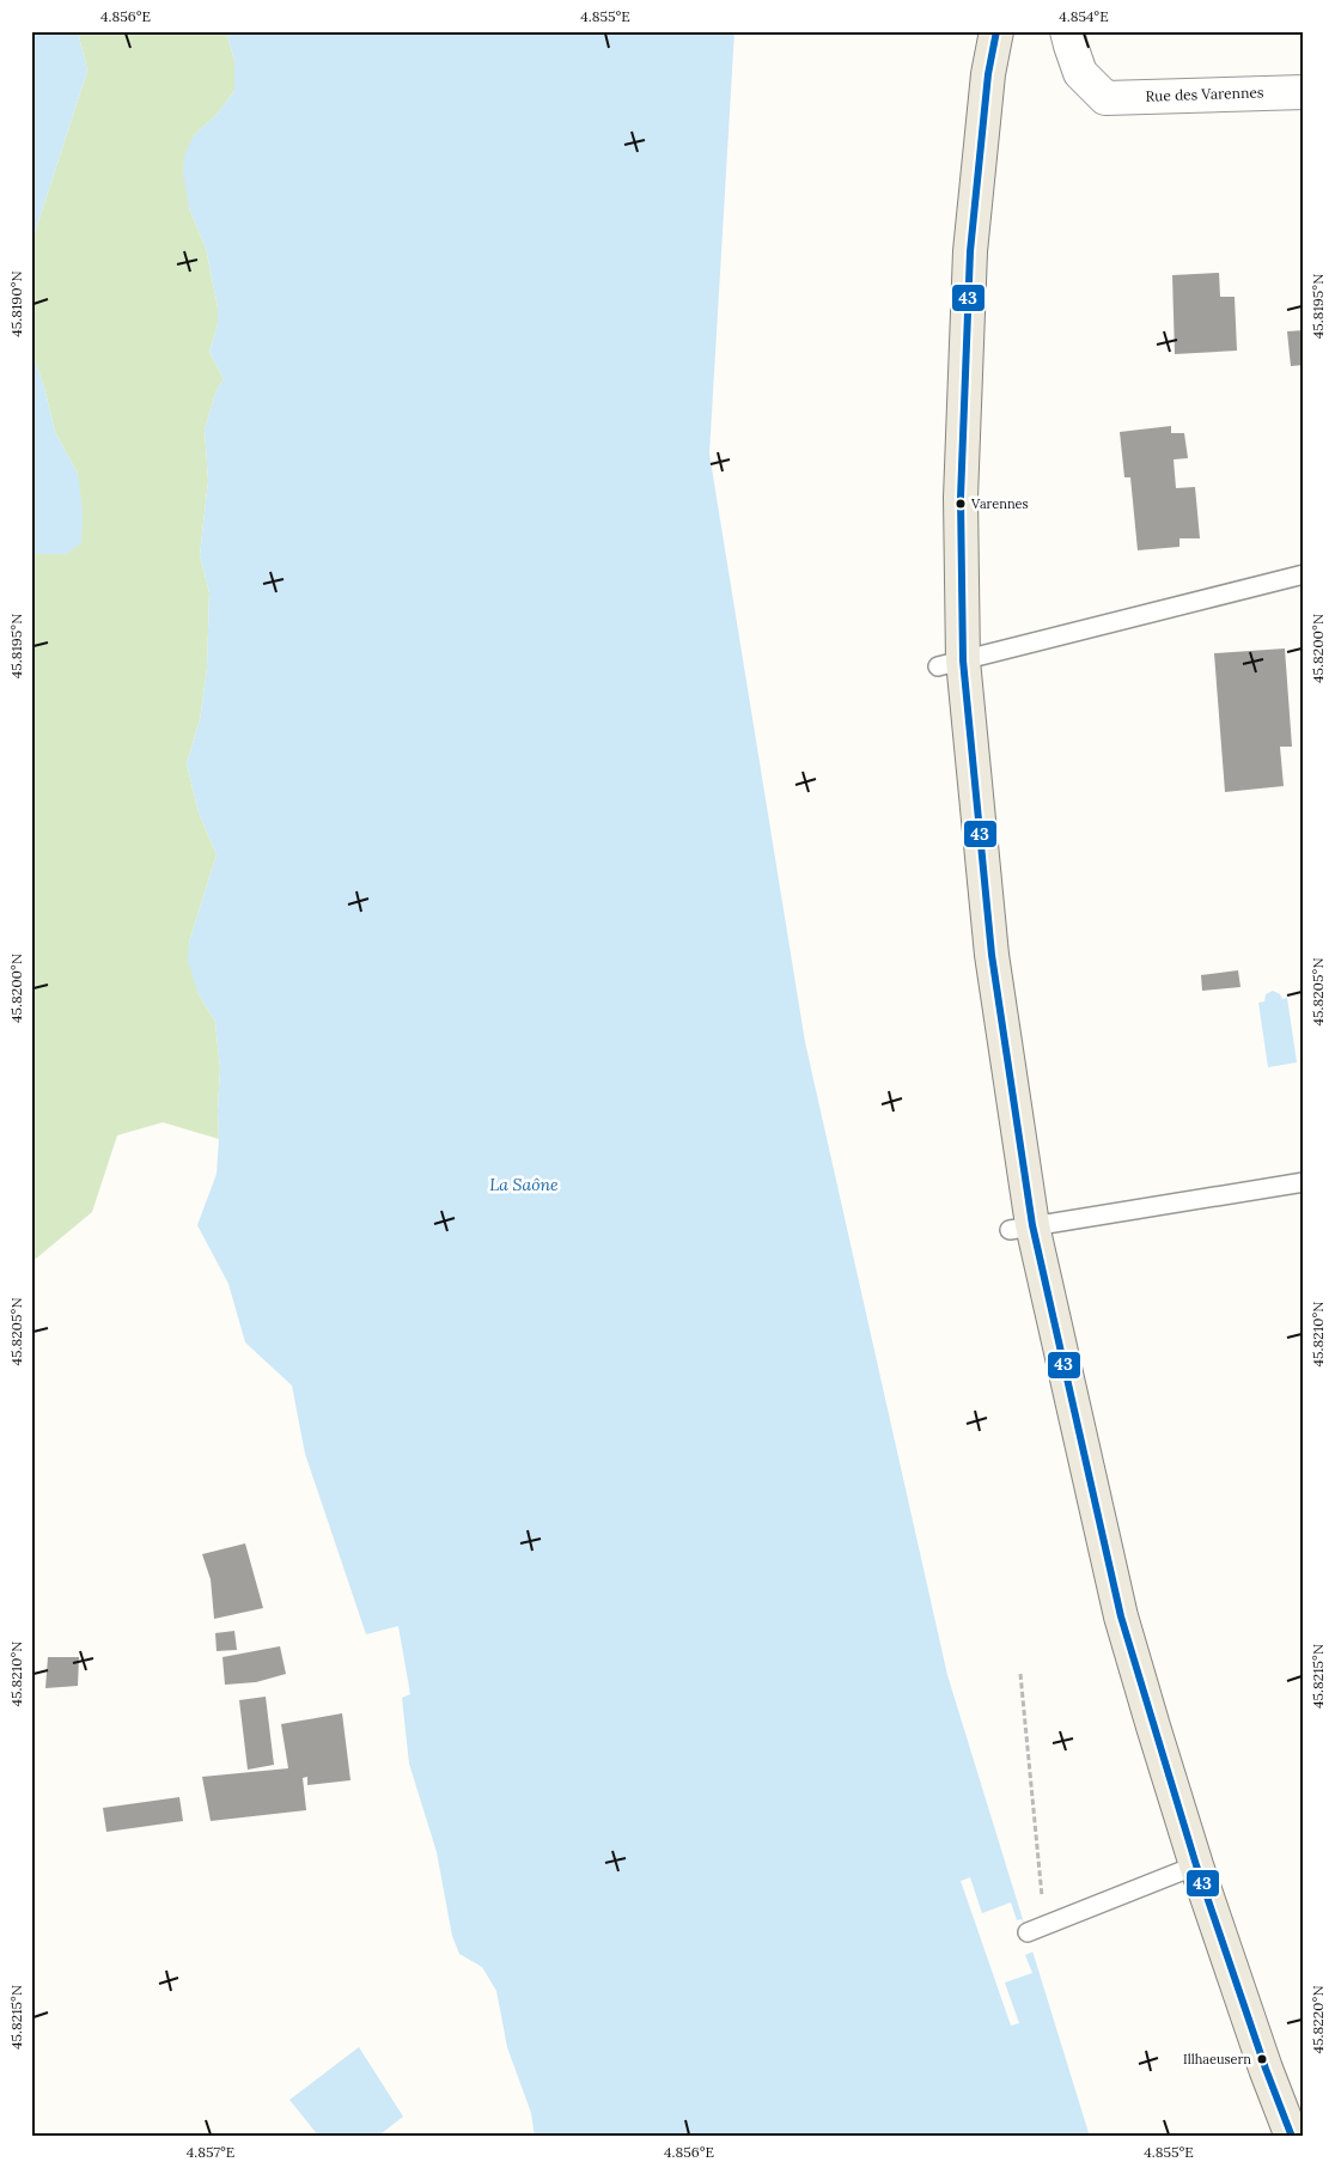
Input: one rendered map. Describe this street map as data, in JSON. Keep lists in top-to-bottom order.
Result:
{
  "streets": {
    "street": ["Rue des Varennes"]
  },
  "water": ["La Saône"],
  "places": ["Varennes", "Illhaeusern"],
  "lines": ["transit line 43"],
  "coordinates": [
    "4.856°E",
    "4.855°E",
    "4.854°E",
    "45.8190°N",
    "45.8195°N",
    "45.8200°N",
    "45.8205°N",
    "45.8210°N",
    "45.8215°N",
    "45.8220°N",
    "4.857°E"
  ]
}
